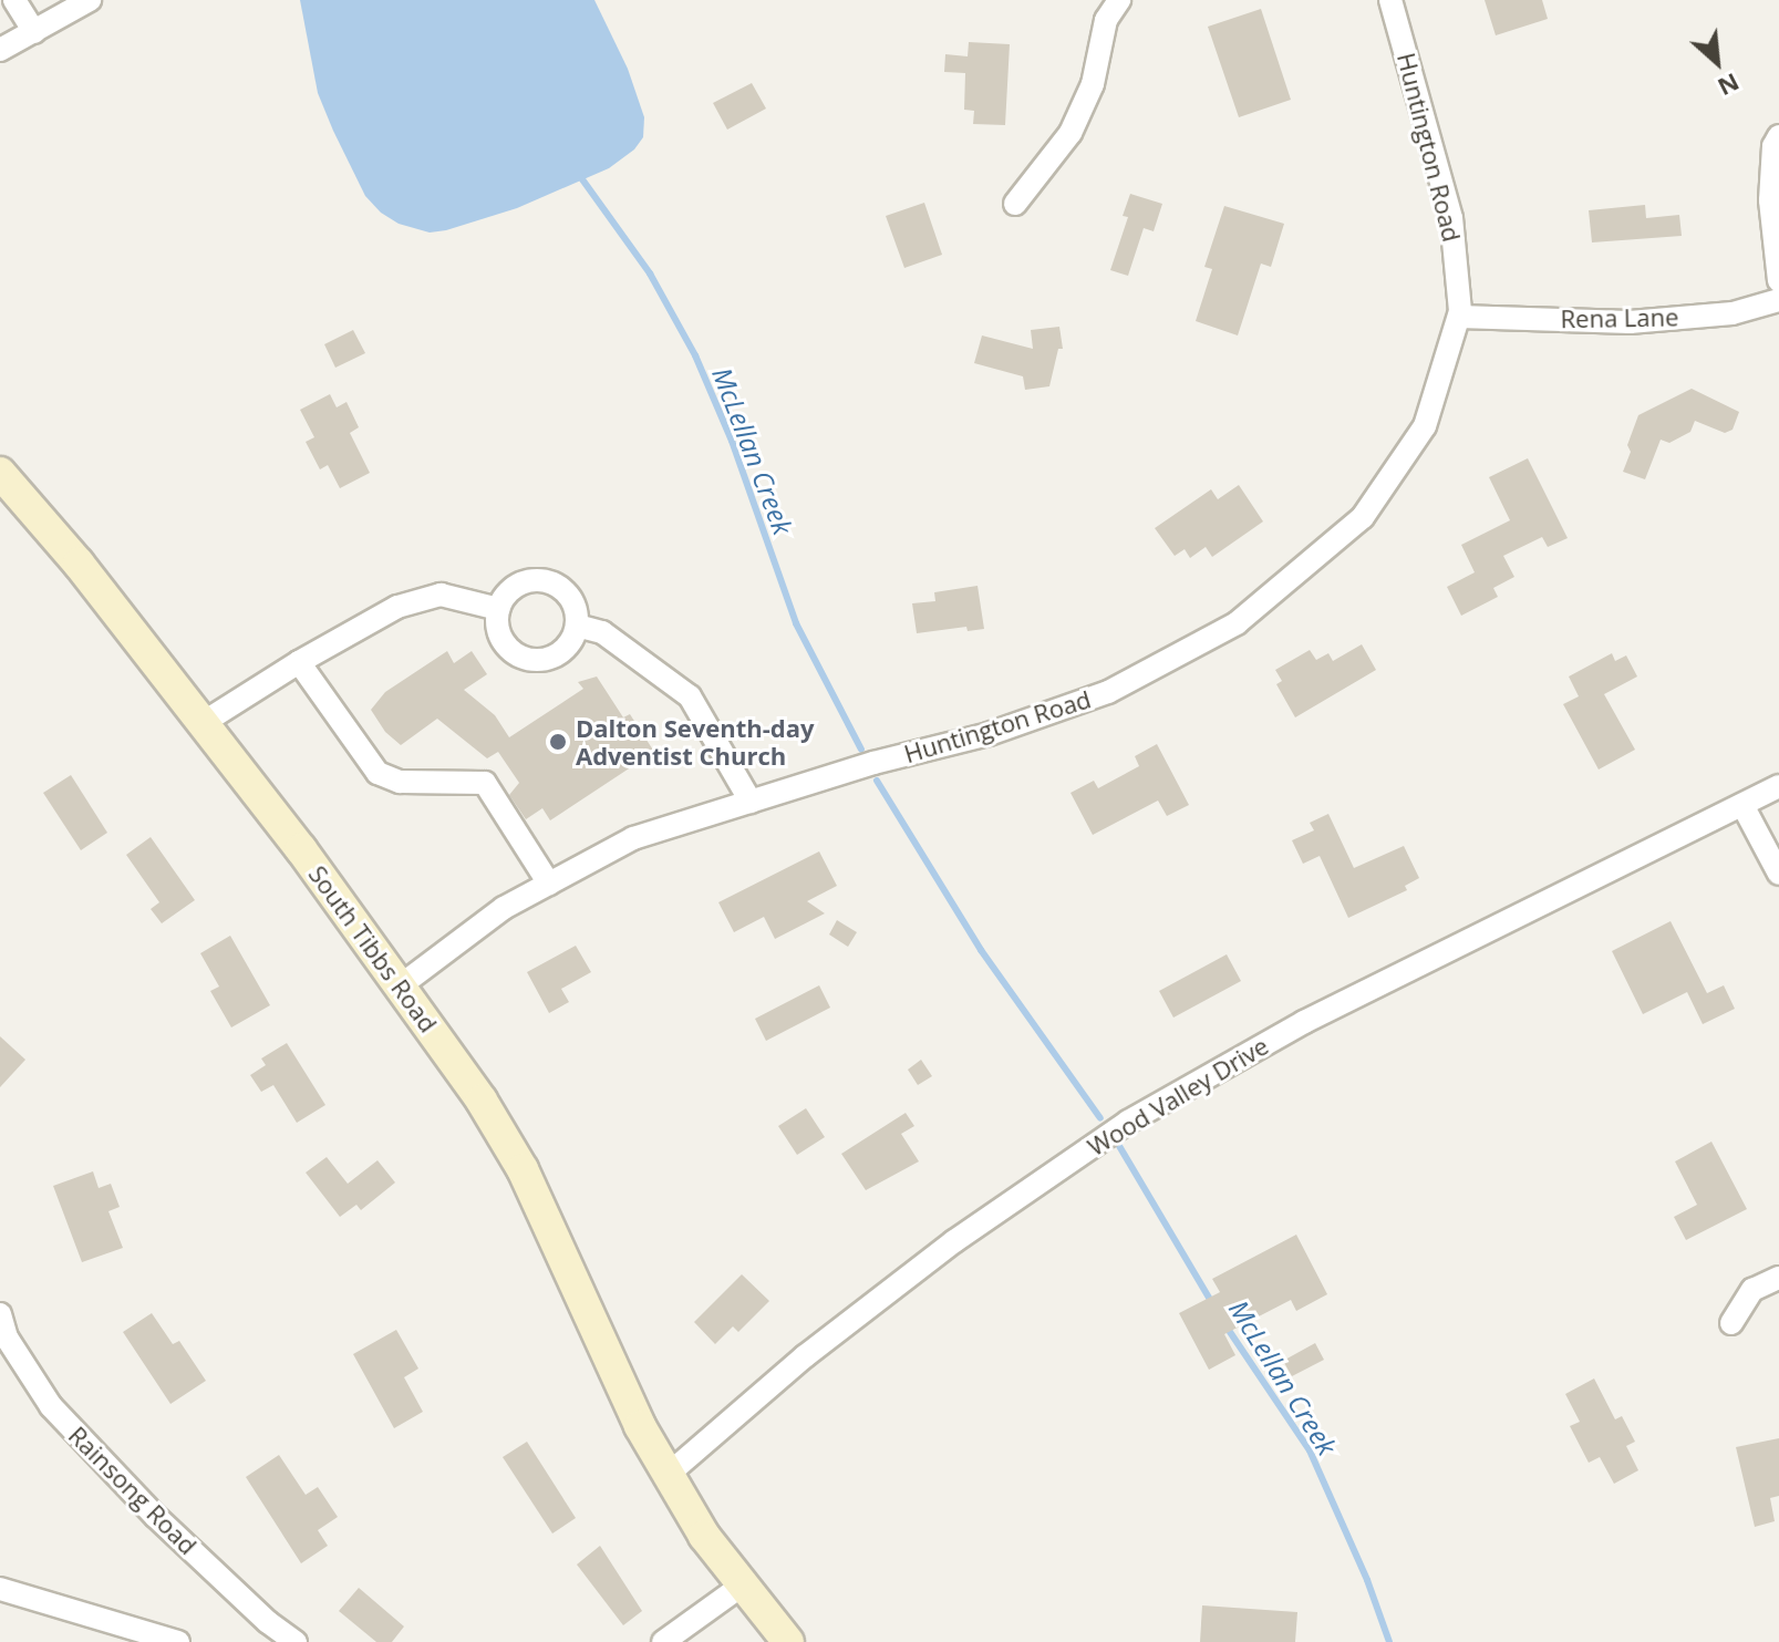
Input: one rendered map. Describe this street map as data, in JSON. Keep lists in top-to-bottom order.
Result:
{
  "streets": {
    "street": [
      "Huntington Road",
      "Rena Lane",
      "South Tibbs Road",
      "Wood Valley Drive",
      "Rainsong Road"
    ]
  },
  "crossings": [
    ["Huntington Road", "Rena Lane"],
    ["Huntington Road", "South Tibbs Road"],
    ["South Tibbs Road", "Wood Valley Drive"]
  ],
  "water": ["McLellan Creek"],
  "places": ["Dalton Seventh-day Adventist Church"],
  "north": "bottom right"
}
